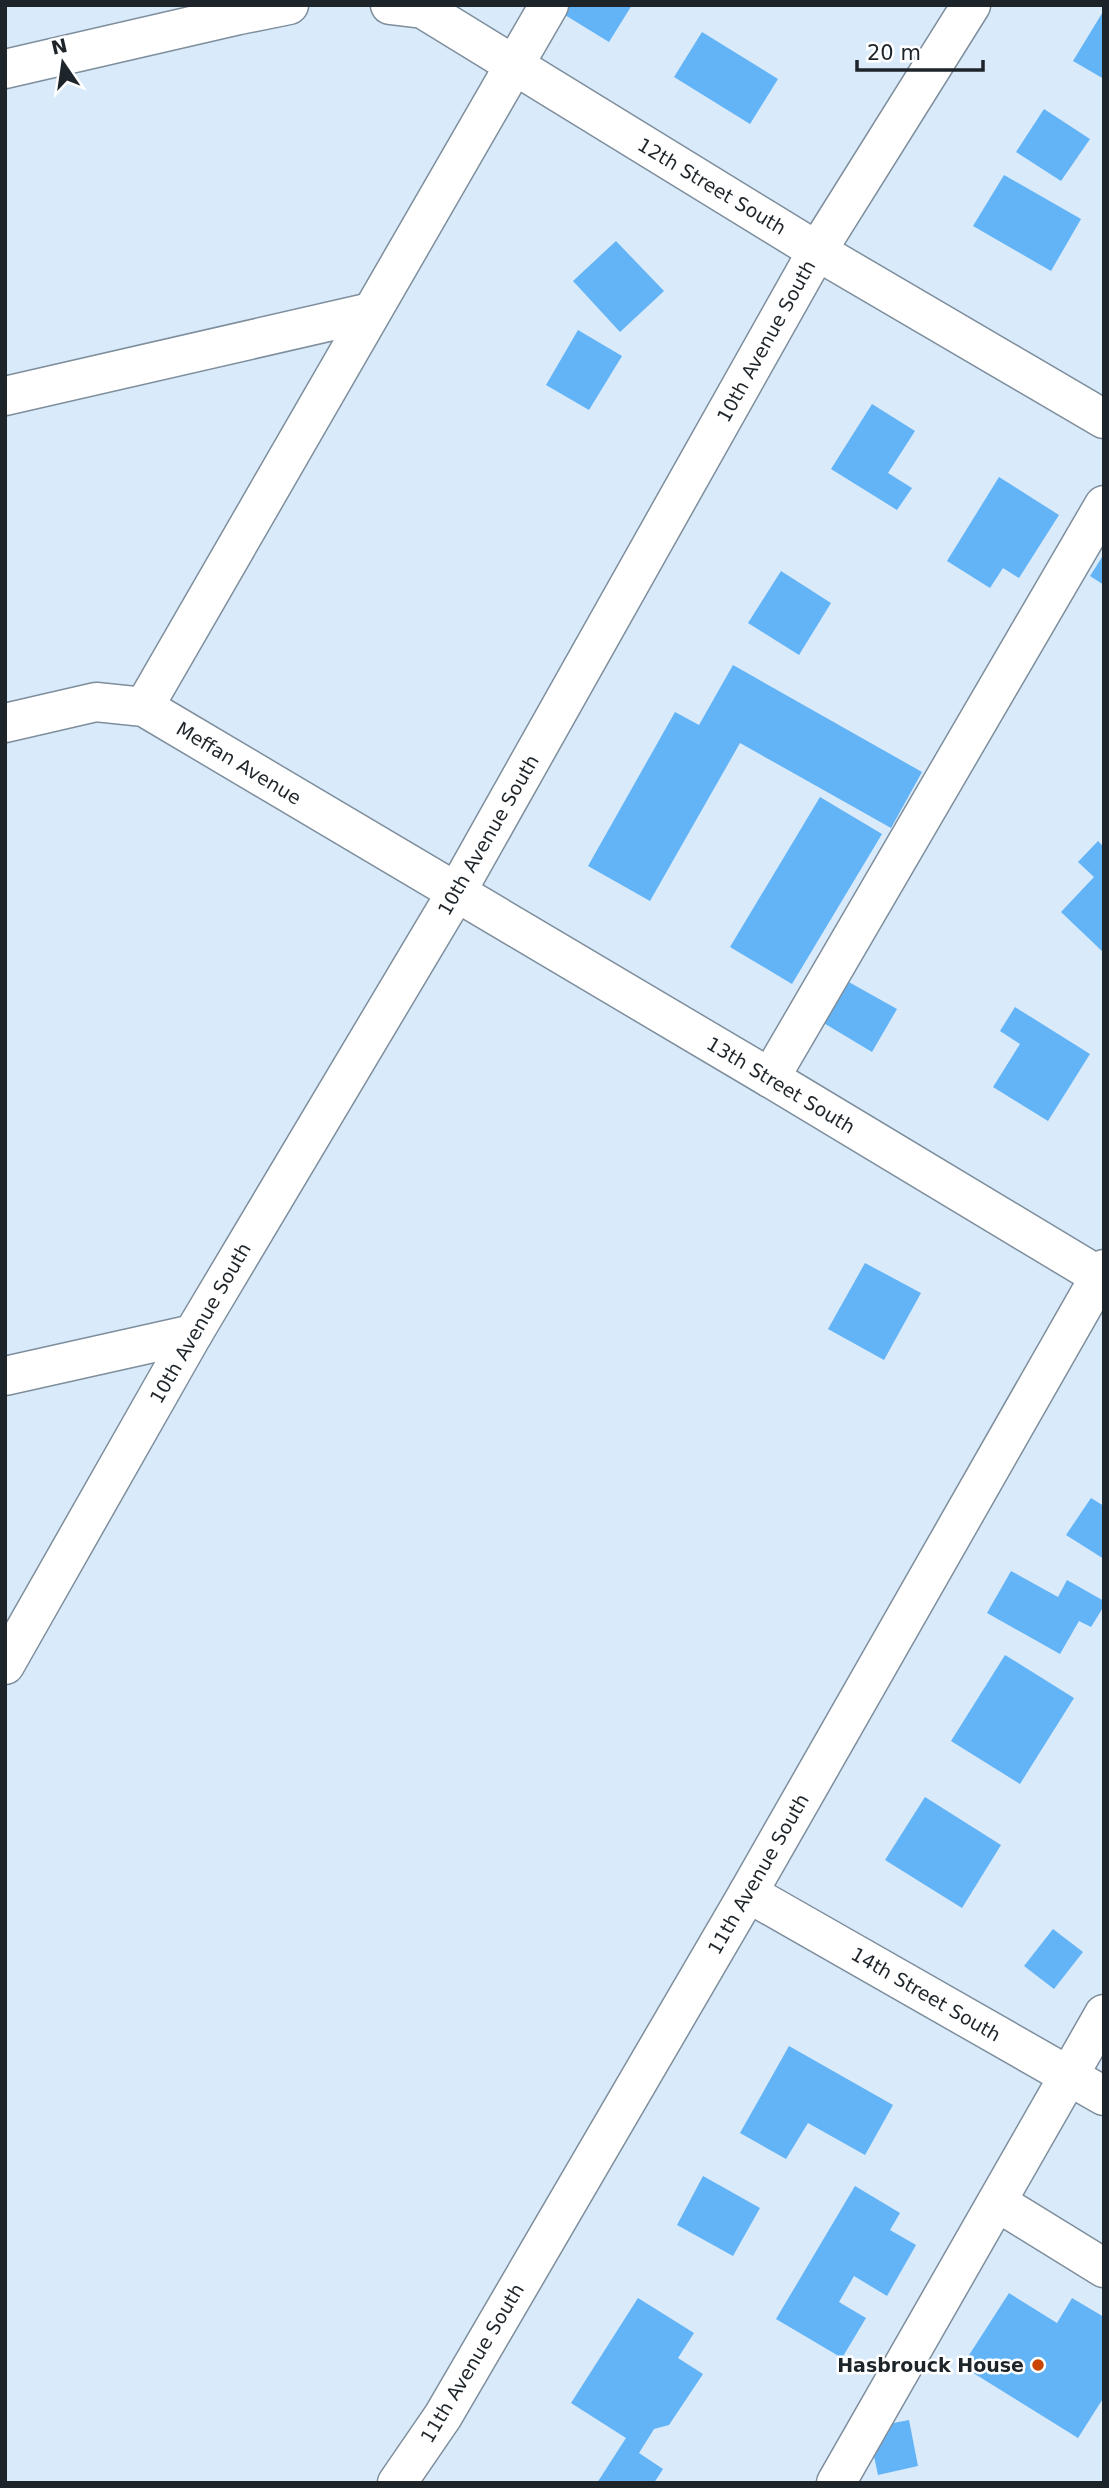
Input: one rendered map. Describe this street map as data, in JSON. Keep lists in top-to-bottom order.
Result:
{
  "streets": {
    "street": [
      "12th Street South",
      "10th Avenue South",
      "Meffan Avenue",
      "13th Street South",
      "11th Avenue South",
      "14th Street South"
    ]
  },
  "crossings": [
    ["12th Street South", "10th Avenue South"],
    ["10th Avenue South", "Meffan Avenue"],
    ["10th Avenue South", "13th Street South"],
    ["Meffan Avenue", "13th Street South"],
    ["13th Street South", "11th Avenue South"],
    ["11th Avenue South", "14th Street South"]
  ],
  "places": ["Hasbrouck House"],
  "scale_bar": "20 m",
  "north": "top"
}
